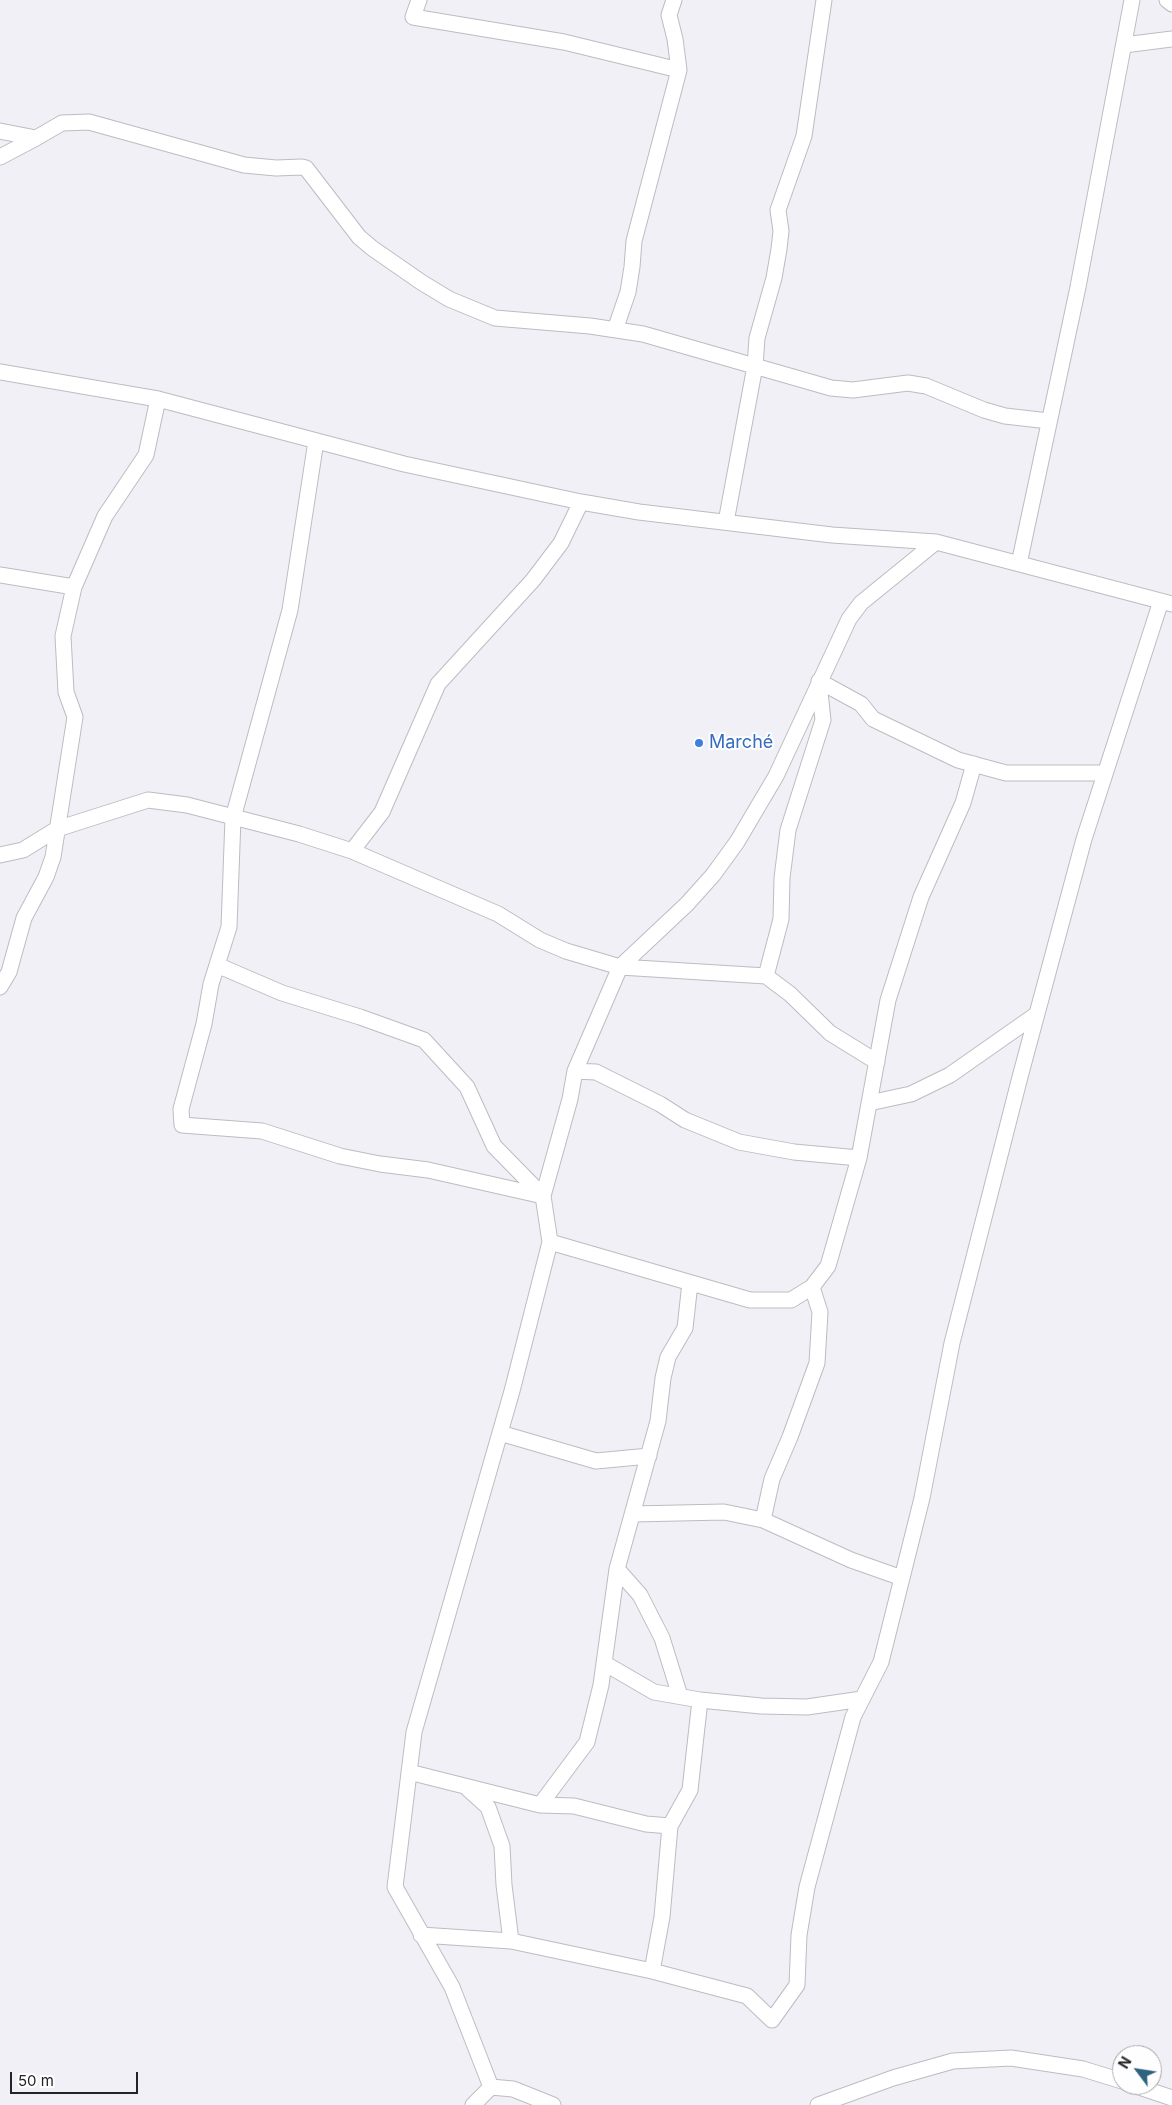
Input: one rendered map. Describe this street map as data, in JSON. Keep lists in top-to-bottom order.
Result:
{
  "places": ["Marché"],
  "scale_bar": "50 m",
  "north": "top left"
}
